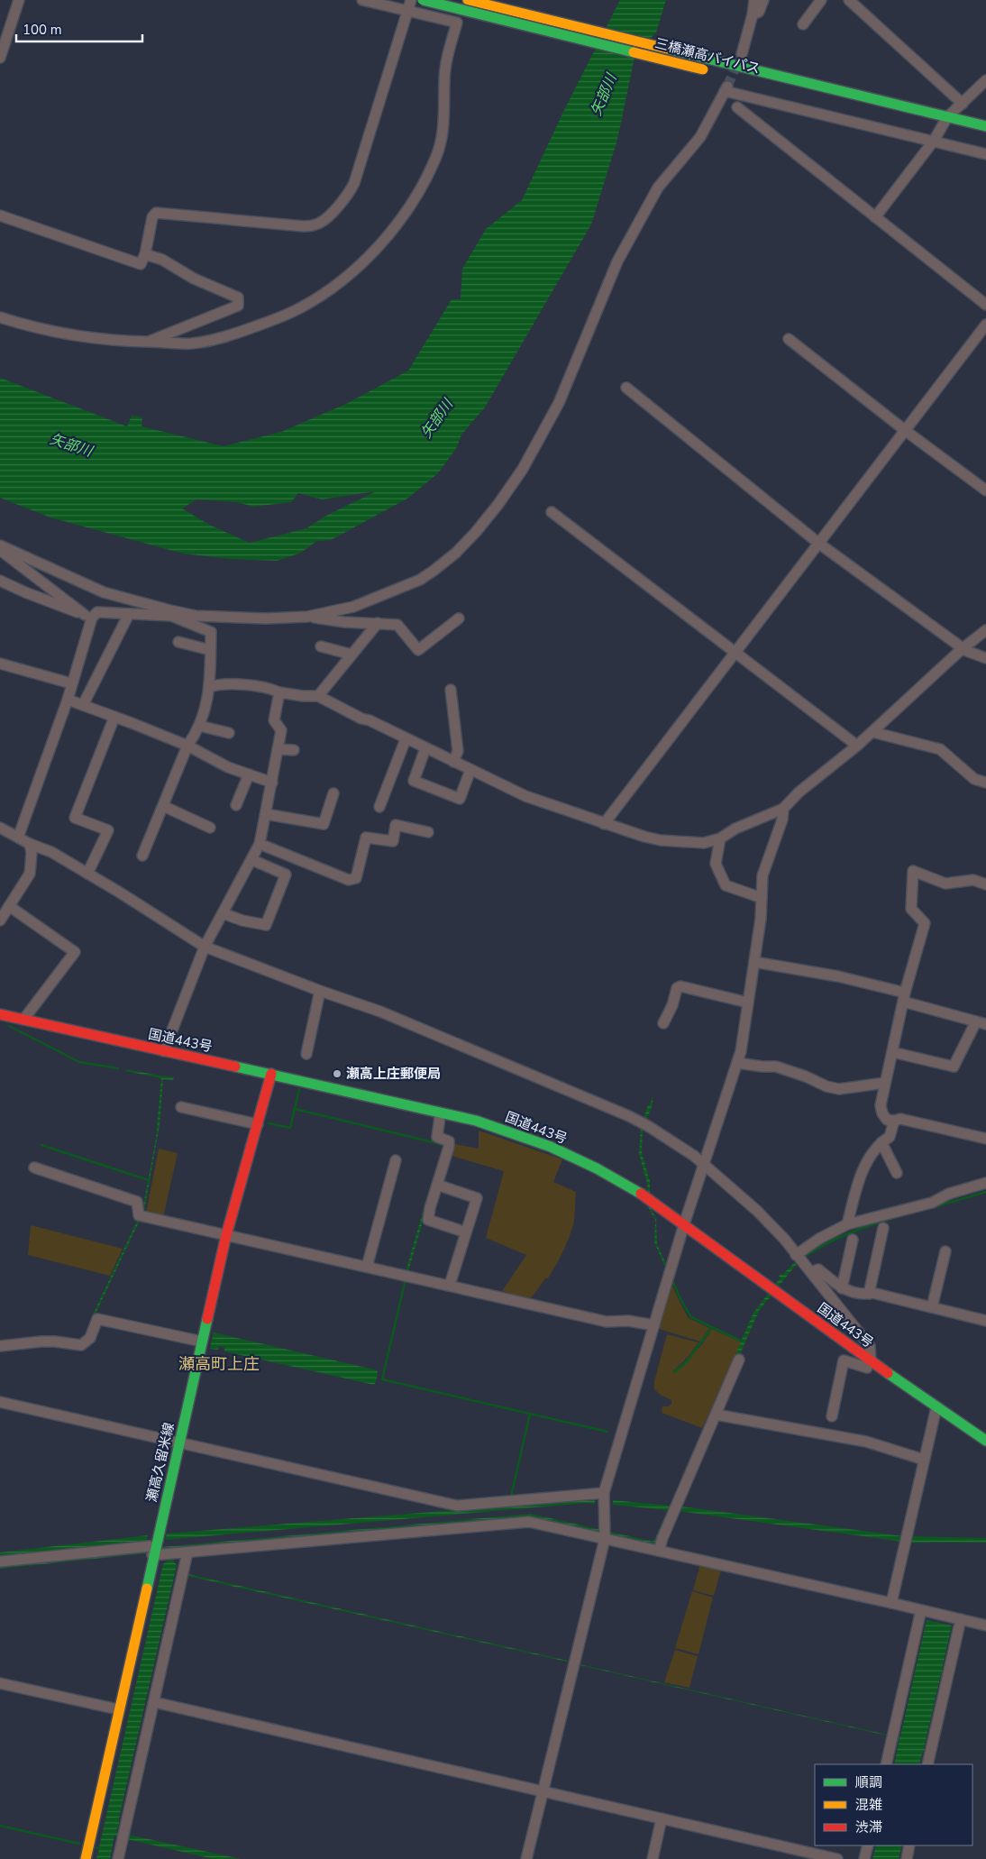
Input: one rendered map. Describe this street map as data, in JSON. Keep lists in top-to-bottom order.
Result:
{
  "streets": {
    "main road": ["三橋瀬高バイパス", "国道443号", "瀬高久留米線"]
  },
  "crossings": [
    ["国道443号", "瀬高久留米線"]
  ],
  "districts": ["瀬高町上庄"],
  "water": ["矢部川"],
  "places": ["瀬高上庄郵便局"],
  "legend": ["順調", "混雑", "渋滞"],
  "scale_bar": "100 m"
}
